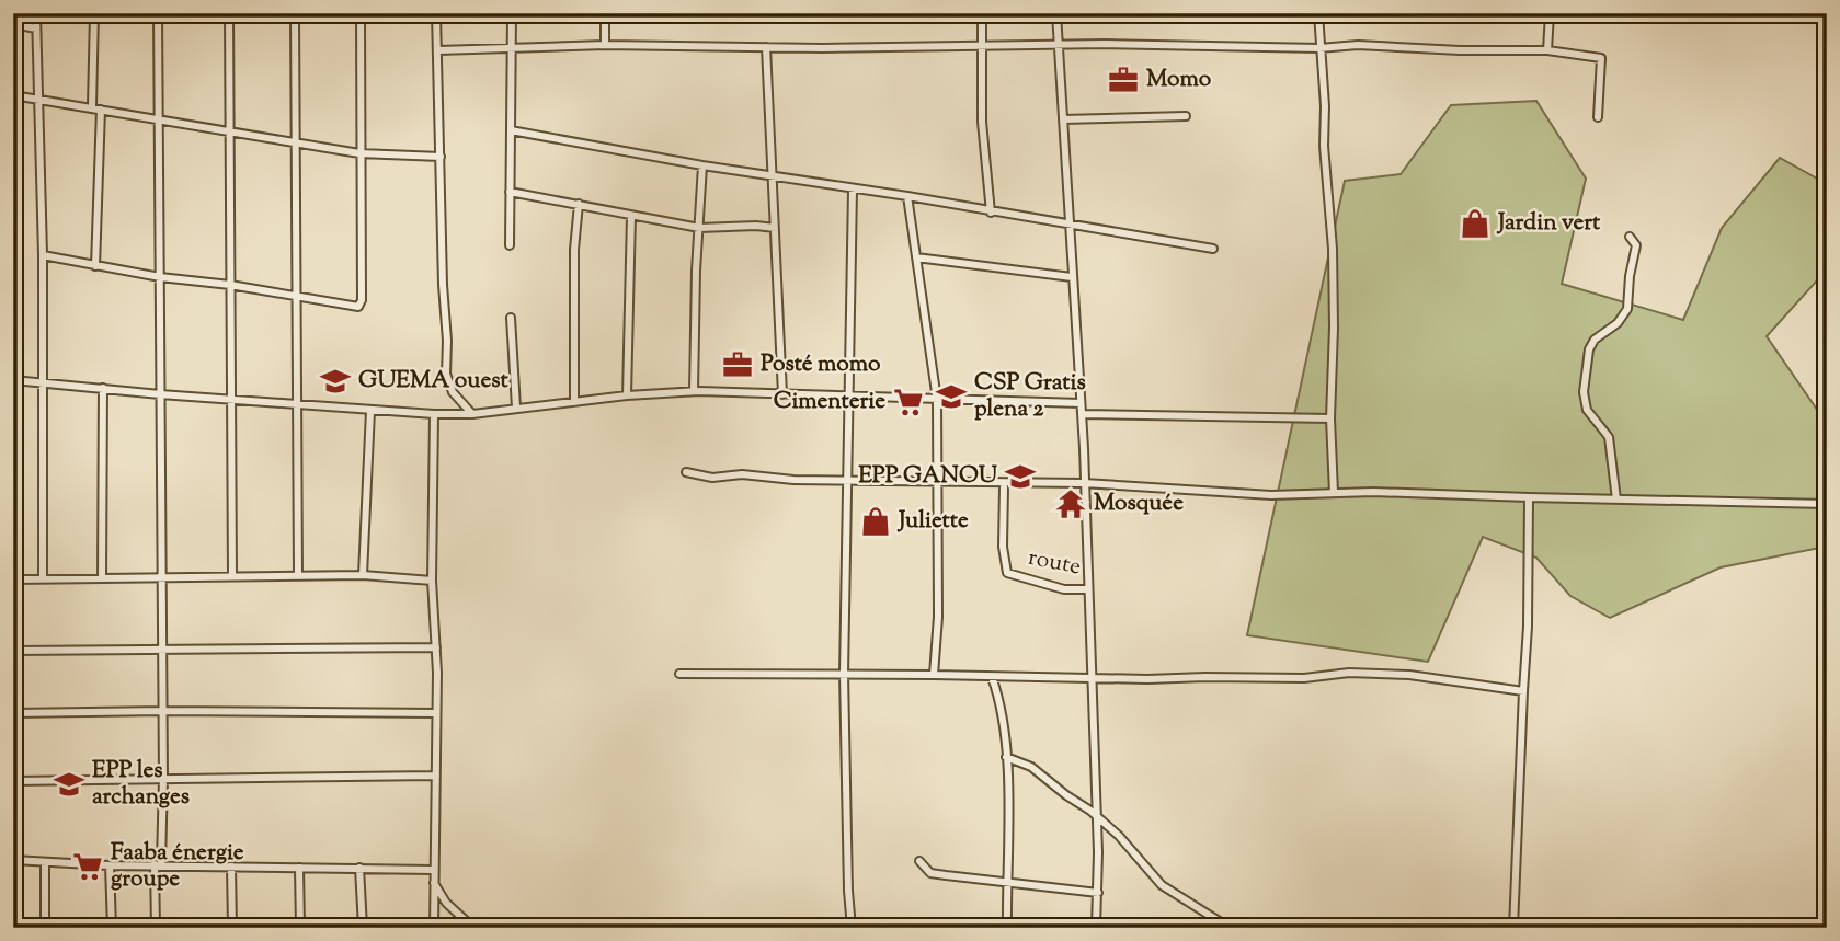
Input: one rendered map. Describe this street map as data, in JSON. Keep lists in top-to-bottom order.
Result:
{
  "streets": {
    "street": ["route"]
  },
  "places": {
    "office": ["Momo", "Posté momo"],
    "shop": ["Jardin vert", "Juliette"],
    "school or university": [
      "GUEMA ouest",
      "CSP Gratis plena 2",
      "EPP GANOU",
      "EPP les archanges"
    ],
    "supermarket": ["Cimenterie", "Faaba énergie groupe"],
    "temple": ["Mosquée"]
  }
}
